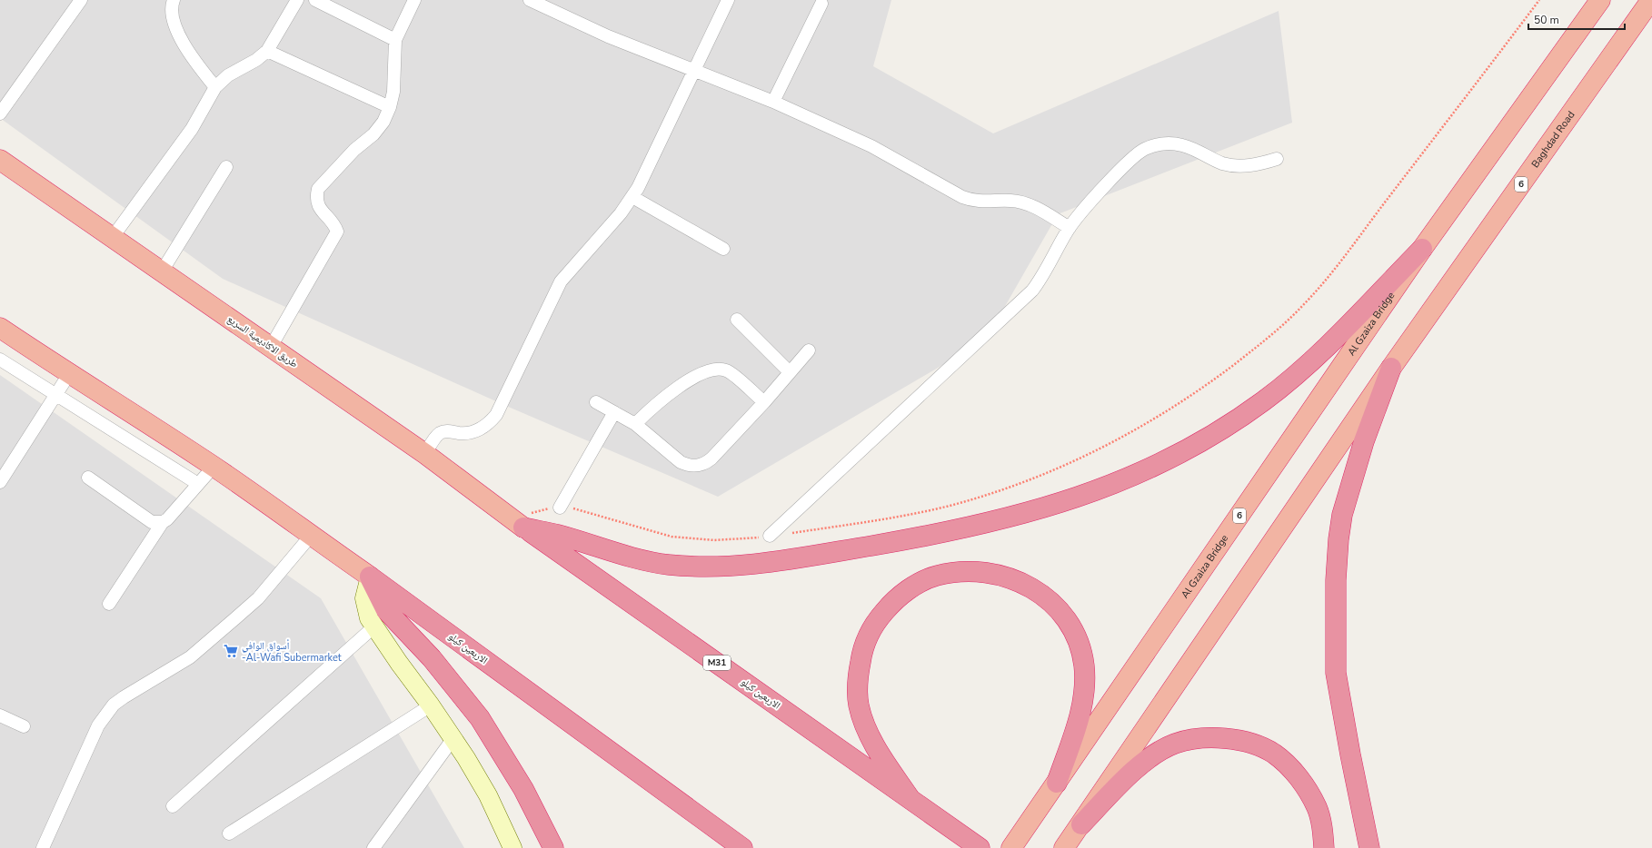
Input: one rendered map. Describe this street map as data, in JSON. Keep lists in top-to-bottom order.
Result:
{
  "streets": {
    "highway": [
      "Baghdad Road",
      "6",
      "Al Gzaiza Bridge",
      "طريق الاكاديمية السريع",
      "الاربعين كيلو",
      "M31"
    ]
  },
  "crossings": [
    ["Baghdad Road", "6"],
    ["6", "Al Gzaiza Bridge"],
    ["طريق الاكاديمية السريع", "الاربعين كيلو"]
  ],
  "places": {
    "supermarket": ["أسواق الوافي -Al-Wafi Subermarket"]
  },
  "scale_bar": "50 m"
}
